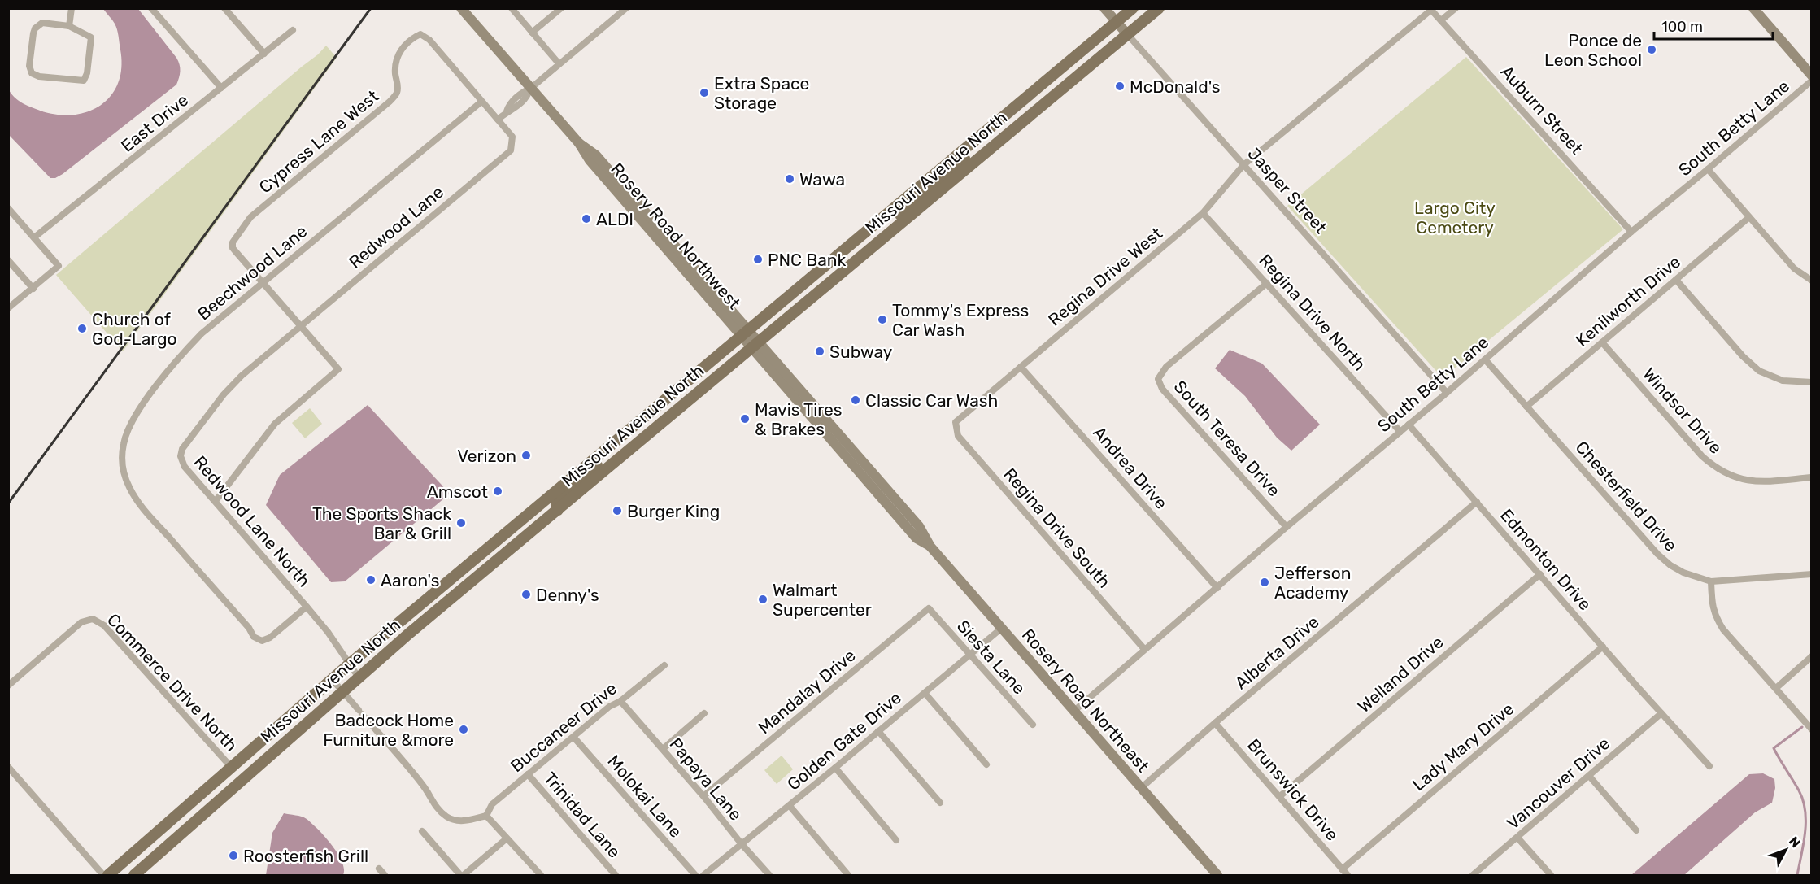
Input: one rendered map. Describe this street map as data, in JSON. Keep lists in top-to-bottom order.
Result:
{
  "streets": {
    "main road": ["Missouri Avenue North"],
    "street": [
      "Auburn Street",
      "East Drive",
      "South Betty Lane",
      "Cypress Lane West",
      "Jasper Street",
      "Redwood Lane",
      "Rosery Road Northwest",
      "Beechwood Lane",
      "Regina Drive West",
      "Kenilworth Drive",
      "Regina Drive North",
      "Windsor Drive",
      "South Teresa Drive",
      "Andrea Drive",
      "Chesterfield Drive",
      "Redwood Lane North",
      "Regina Drive South",
      "Edmonton Drive",
      "Alberta Drive",
      "Siesta Lane",
      "Welland Drive",
      "Commerce Drive North",
      "Mandalay Drive",
      "Rosery Road Northeast",
      "Buccaneer Drive",
      "Golden Gate Drive",
      "Lady Mary Drive",
      "Papaya Lane",
      "Vancouver Drive",
      "Brunswick Drive",
      "Molokai Lane",
      "Trinidad Lane"
    ]
  },
  "crossings": [
    ["Auburn Street", "South Betty Lane"],
    ["Auburn Street", "Regina Drive West"],
    ["South Betty Lane", "Jasper Street"],
    ["South Betty Lane", "Regina Drive North"],
    ["South Betty Lane", "South Teresa Drive"],
    ["South Betty Lane", "Andrea Drive"],
    ["South Betty Lane", "Chesterfield Drive"],
    ["South Betty Lane", "Regina Drive South"],
    ["South Betty Lane", "Edmonton Drive"],
    ["South Betty Lane", "Rosery Road Northeast"],
    ["Cypress Lane West", "Beechwood Lane"],
    ["Missouri Avenue North", "Jasper Street"],
    ["Missouri Avenue North", "Rosery Road Northwest"],
    ["Missouri Avenue North", "Redwood Lane North"],
    ["Missouri Avenue North", "Commerce Drive North"],
    ["Missouri Avenue North", "Rosery Road Northeast"],
    ["Jasper Street", "Regina Drive West"],
    ["Redwood Lane", "Redwood Lane North"],
    ["Rosery Road Northwest", "Rosery Road Northeast"],
    ["Beechwood Lane", "Redwood Lane North"],
    ["Regina Drive West", "Regina Drive North"],
    ["Regina Drive West", "Andrea Drive"],
    ["Regina Drive West", "Regina Drive South"],
    ["Kenilworth Drive", "Windsor Drive"],
    ["Kenilworth Drive", "Chesterfield Drive"],
    ["Regina Drive North", "South Teresa Drive"],
    ["Edmonton Drive", "Alberta Drive"],
    ["Edmonton Drive", "Welland Drive"],
    ["Edmonton Drive", "Lady Mary Drive"],
    ["Edmonton Drive", "Vancouver Drive"],
    ["Alberta Drive", "Rosery Road Northeast"],
    ["Alberta Drive", "Brunswick Drive"],
    ["Siesta Lane", "Mandalay Drive"],
    ["Siesta Lane", "Golden Gate Drive"],
    ["Welland Drive", "Brunswick Drive"],
    ["Mandalay Drive", "Papaya Lane"],
    ["Rosery Road Northeast", "Golden Gate Drive"],
    ["Buccaneer Drive", "Papaya Lane"],
    ["Buccaneer Drive", "Molokai Lane"],
    ["Buccaneer Drive", "Trinidad Lane"],
    ["Golden Gate Drive", "Papaya Lane"],
    ["Lady Mary Drive", "Brunswick Drive"]
  ],
  "parks": ["Largo City Cemetery"],
  "places": [
    "Ponce de Leon School",
    "McDonald's",
    "Extra Space Storage",
    "Wawa",
    "ALDI",
    "PNC Bank",
    "Tommy's Express Car Wash",
    "Church of God-Largo",
    "Subway",
    "Classic Car Wash",
    "Mavis Tires & Brakes",
    "Verizon",
    "Amscot",
    "Burger King",
    "The Sports Shack Bar & Grill",
    "Aaron's",
    "Jefferson Academy",
    "Denny's",
    "Walmart Supercenter",
    "Badcock Home Furniture &more",
    "Roosterfish Grill"
  ],
  "scale_bar": "100 m",
  "north": "top right"
}
